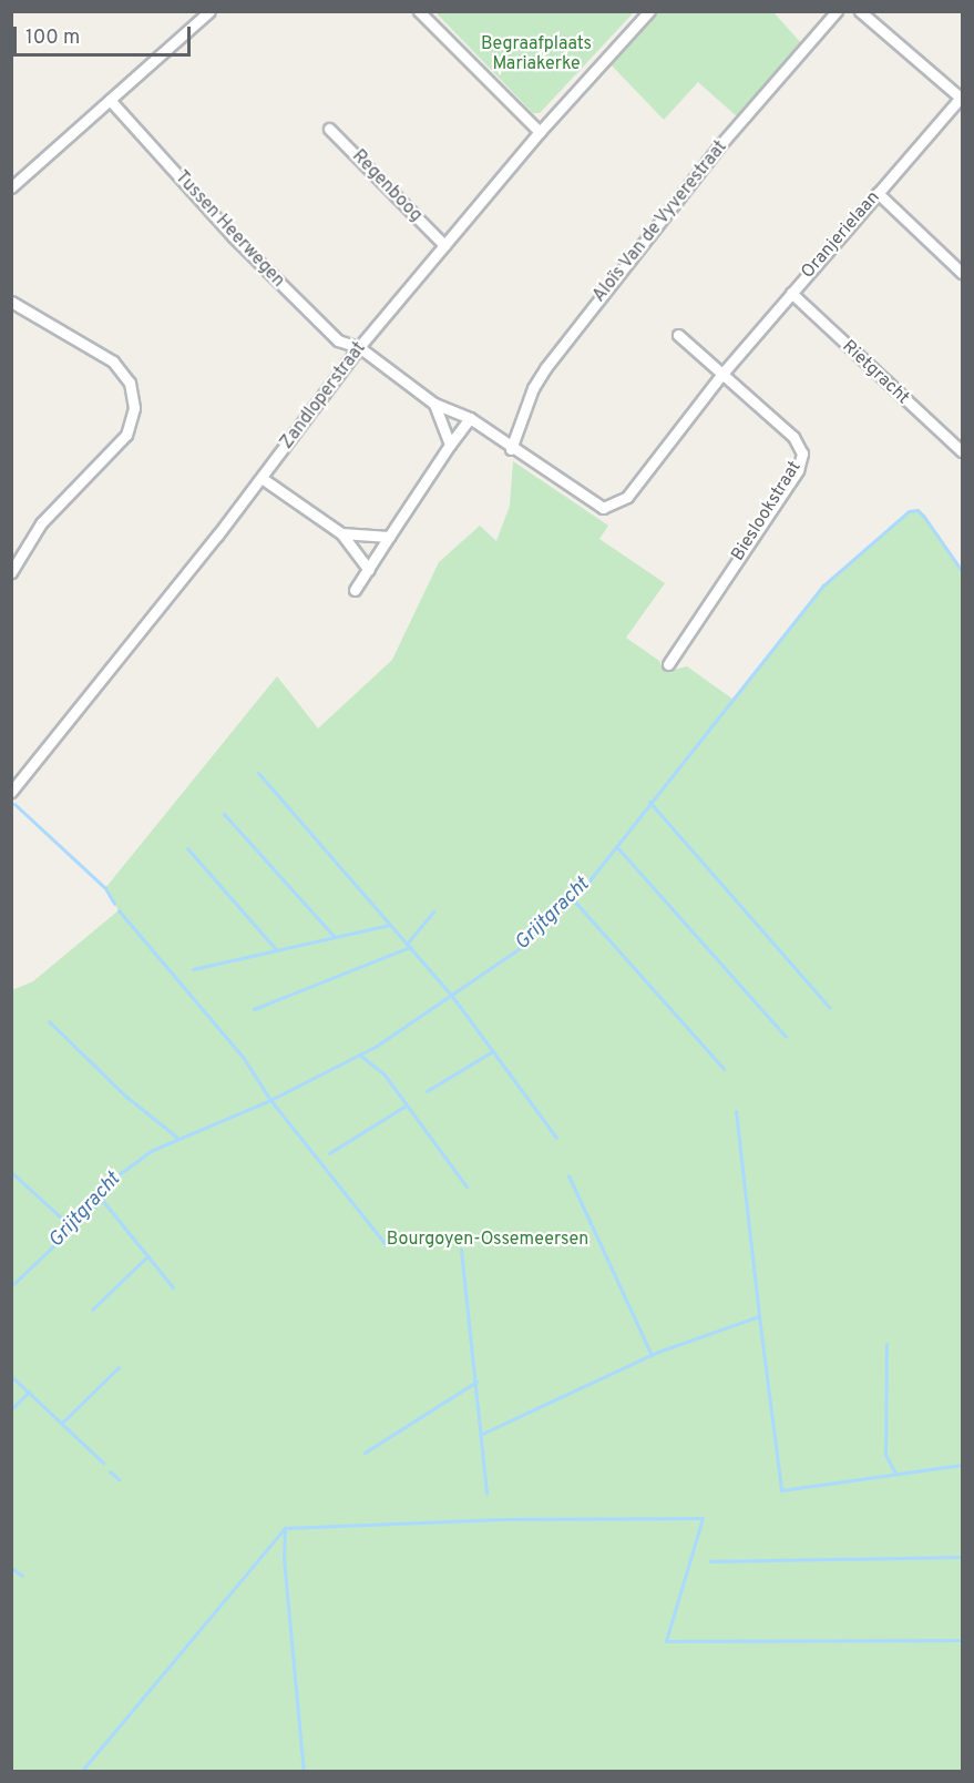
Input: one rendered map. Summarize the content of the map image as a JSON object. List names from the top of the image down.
{
  "streets": {
    "street": [
      "Regenboog",
      "Aloïs Van de Vyverestraat",
      "Tussen Heerwegen",
      "Oranjerielaan",
      "Rietgracht",
      "Zandloperstraat",
      "Bieslookstraat"
    ]
  },
  "crossings": [
    ["Regenboog", "Zandloperstraat"],
    ["Aloïs Van de Vyverestraat", "Oranjerielaan"],
    ["Tussen Heerwegen", "Oranjerielaan"],
    ["Tussen Heerwegen", "Zandloperstraat"],
    ["Oranjerielaan", "Rietgracht"],
    ["Oranjerielaan", "Bieslookstraat"]
  ],
  "water": ["Grijtgracht"],
  "parks": ["Begraafplaats Mariakerke", "Bourgoyen-Ossemeersen"],
  "scale_bar": "100 m"
}
